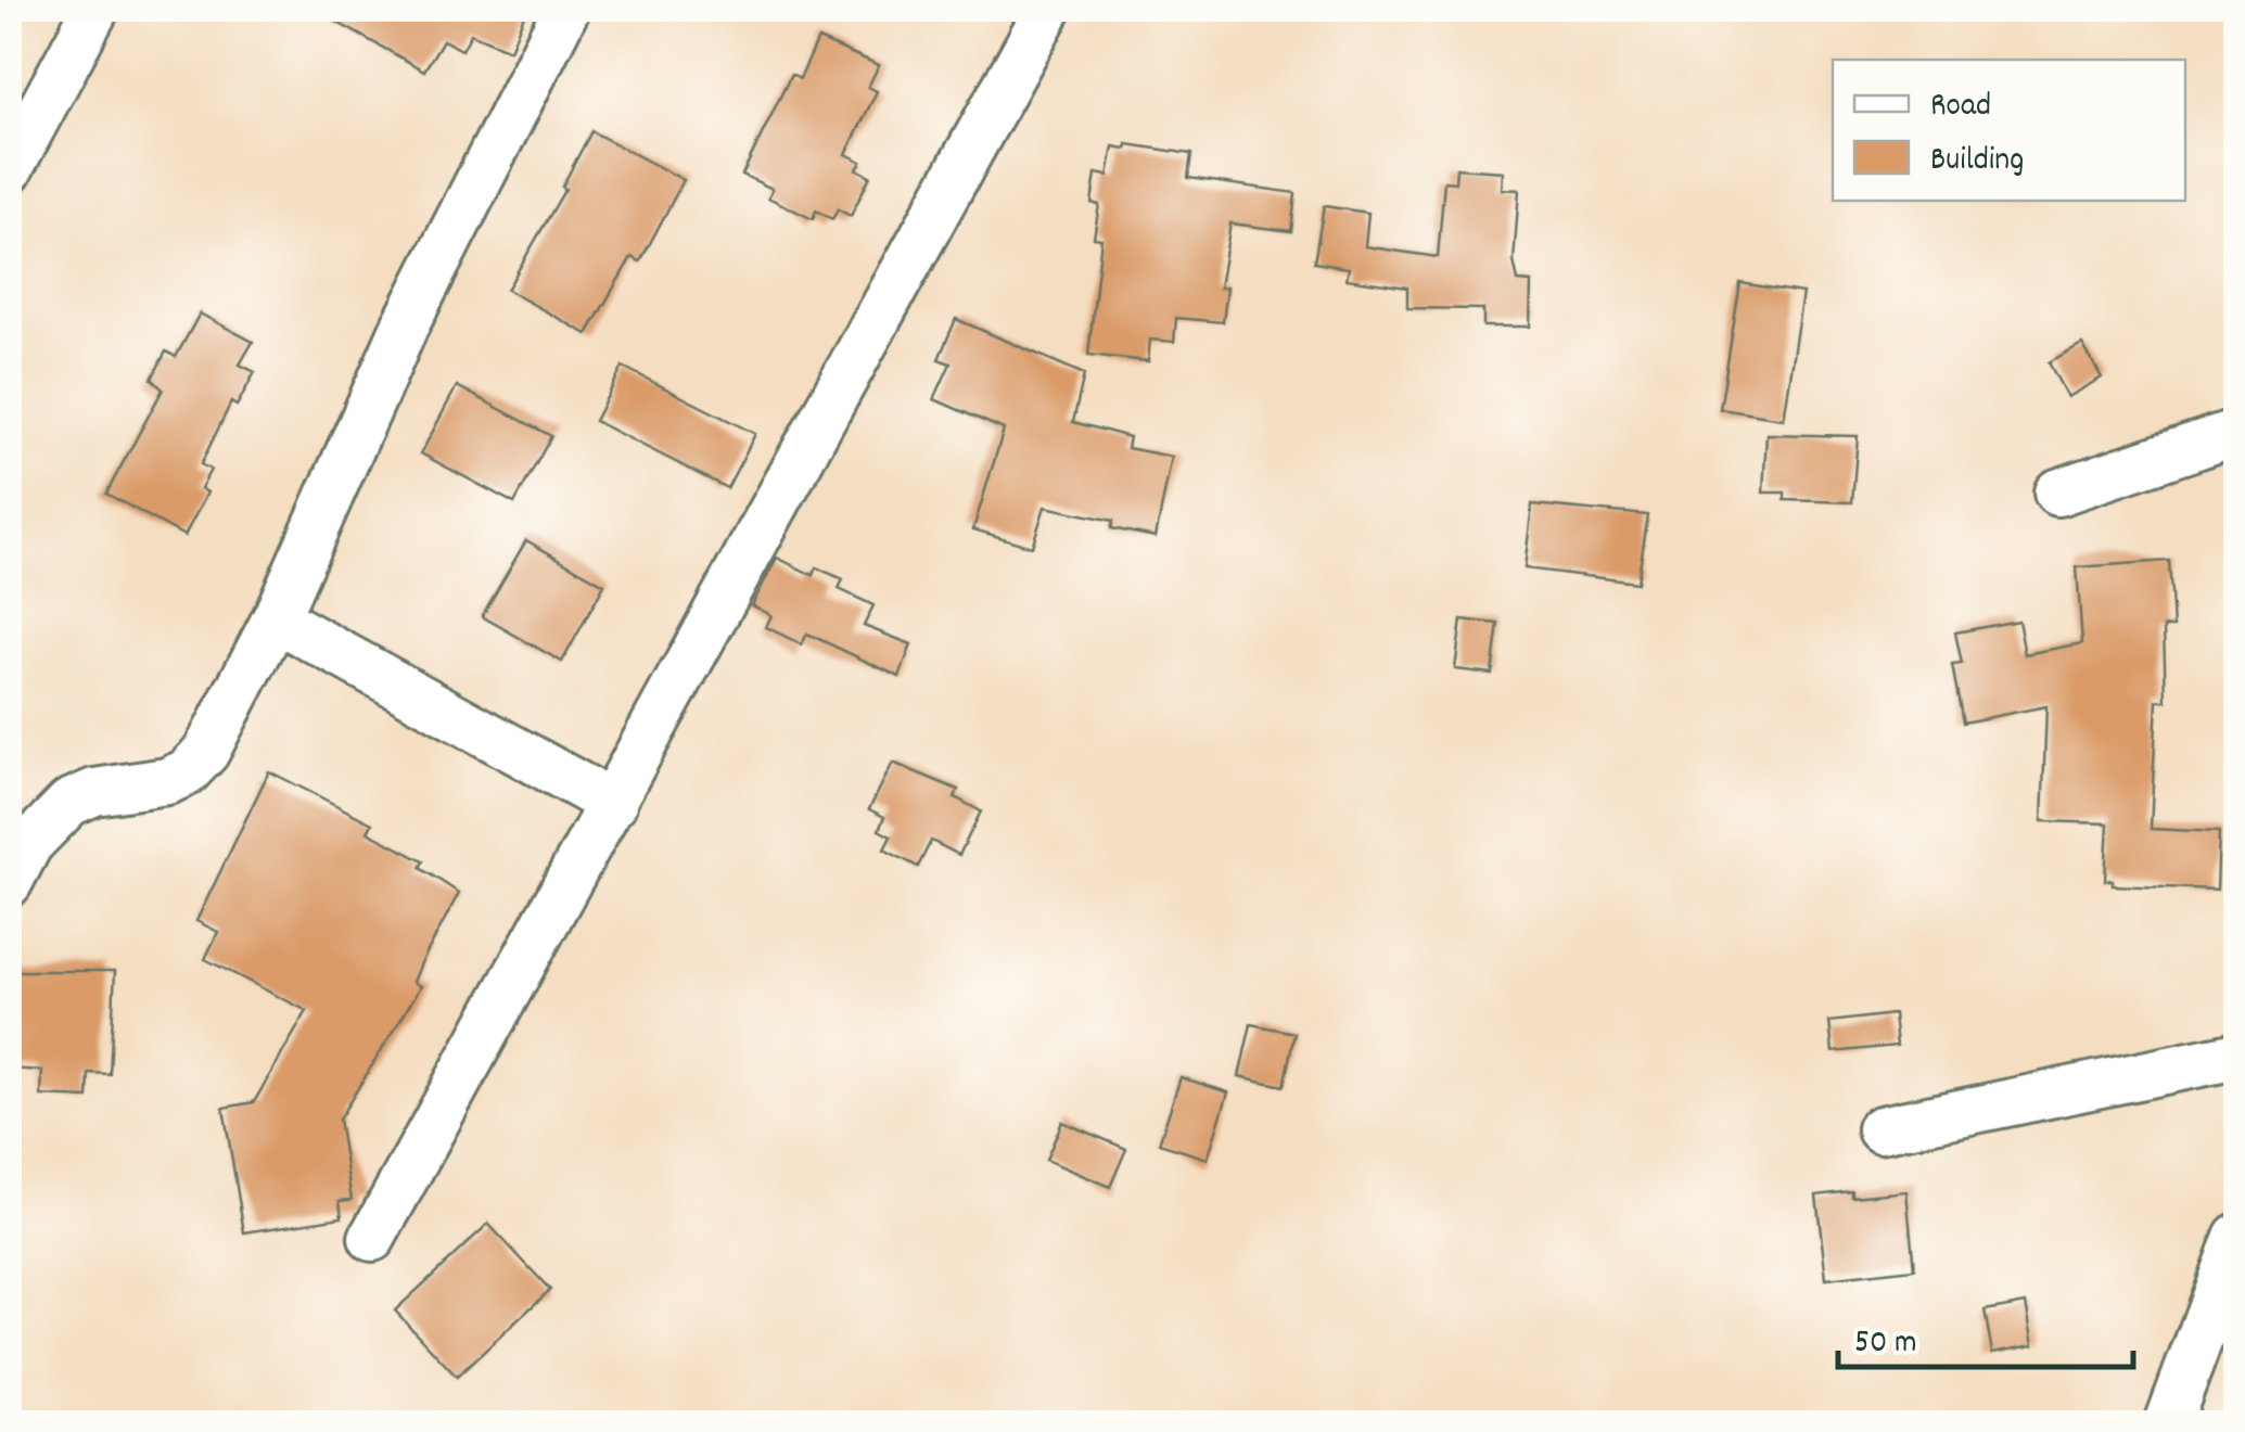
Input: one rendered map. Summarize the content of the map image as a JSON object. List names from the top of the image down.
{
  "legend": ["Road", "Building"],
  "scale_bar": "50 m"
}
